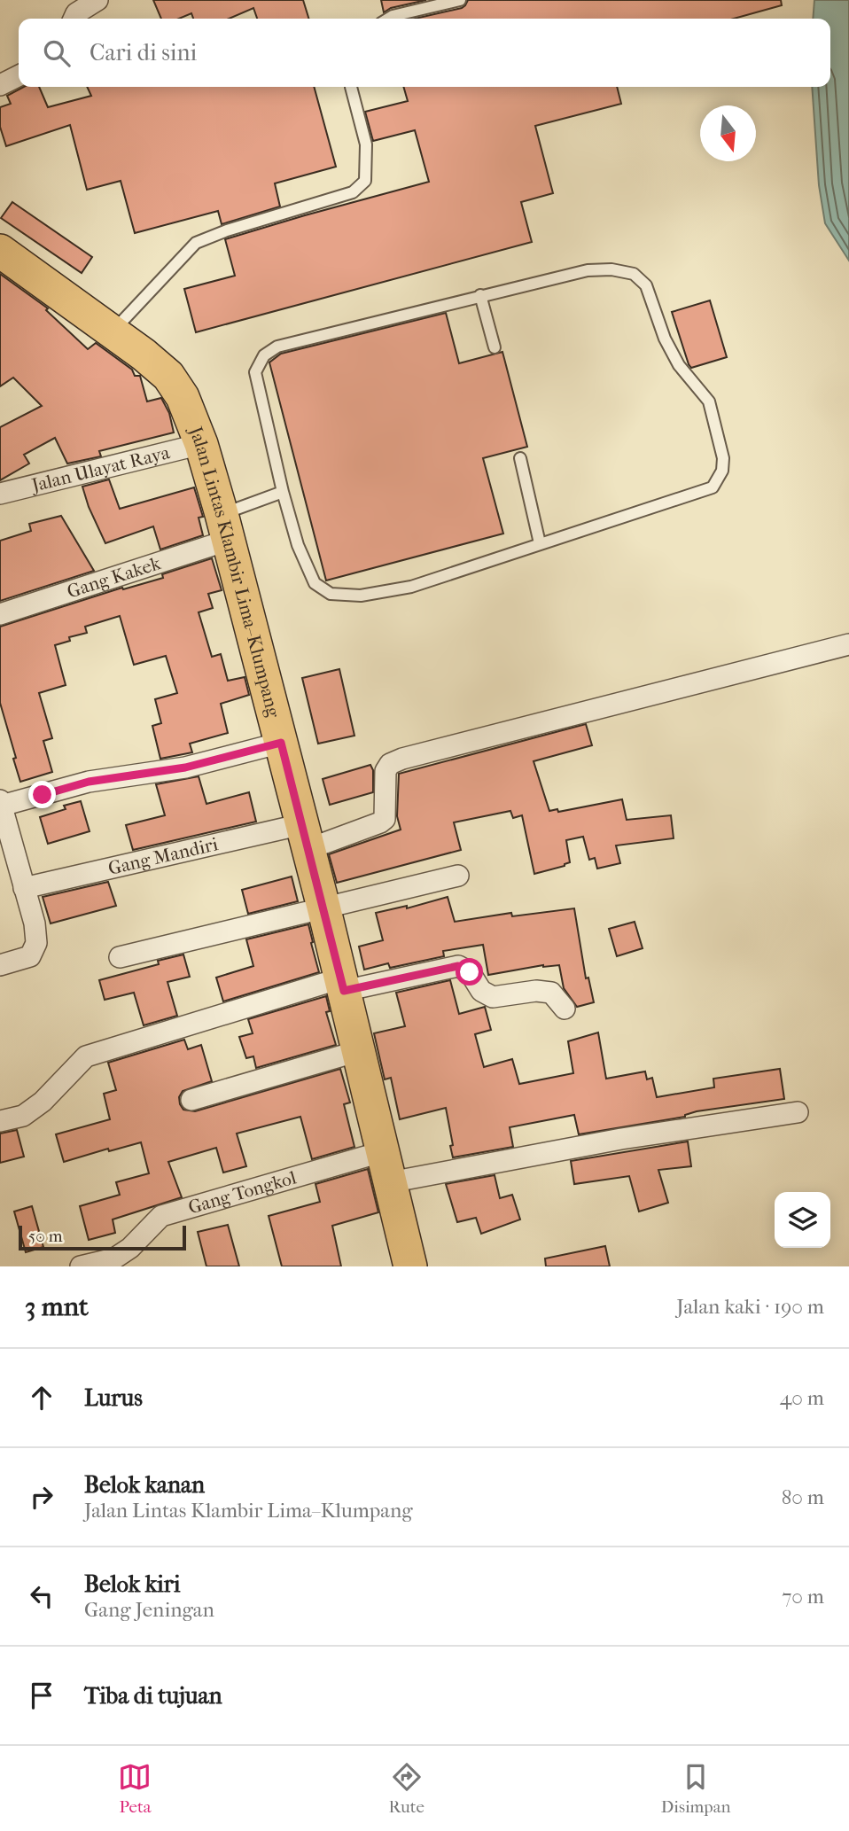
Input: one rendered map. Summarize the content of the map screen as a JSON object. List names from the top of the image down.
{
  "streets": {
    "main road": ["Jalan Lintas Klambir Lima–Klumpang"],
    "street": [
      "Jalan Ulayat Raya",
      "Gang Kakek",
      "Gang Mandiri",
      "Gang Tongkol"
    ]
  },
  "crossings": [
    ["Jalan Ulayat Raya", "Jalan Lintas Klambir Lima–Klumpang"],
    ["Jalan Lintas Klambir Lima–Klumpang", "Gang Kakek"],
    ["Jalan Lintas Klambir Lima–Klumpang", "Gang Mandiri"],
    ["Jalan Lintas Klambir Lima–Klumpang", "Gang Tongkol"]
  ],
  "scale_bar": "50 m",
  "north": "bottom",
  "page": {
    "search": "Cari di sini",
    "scale": "50 m",
    "heading": ["3 mnt", "Jalan kaki · 190 m"],
    "list": [
      ["Lurus", "40 m"],
      ["Belok kanan", "Jalan Lintas Klambir Lima–Klumpang", "80 m"],
      ["Belok kiri", "Gang Jeningan", "70 m"],
      "Tiba di tujuan"
    ],
    "nav": ["Peta", "Rute", "Disimpan"]
  }
}
